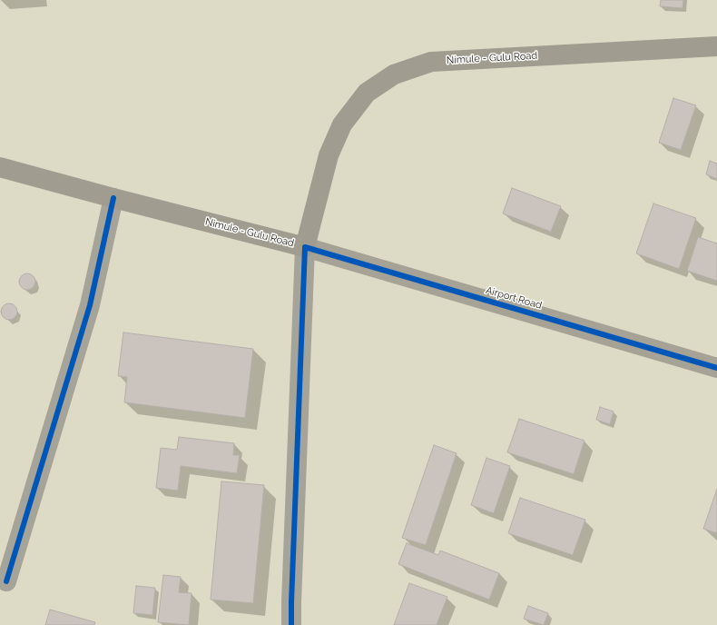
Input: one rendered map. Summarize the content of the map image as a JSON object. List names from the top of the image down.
{
  "streets": {
    "main road": ["Nimule - Gulu Road"],
    "street": ["Airport Road"]
  },
  "crossings": [
    ["Nimule - Gulu Road", "Airport Road"]
  ]
}
